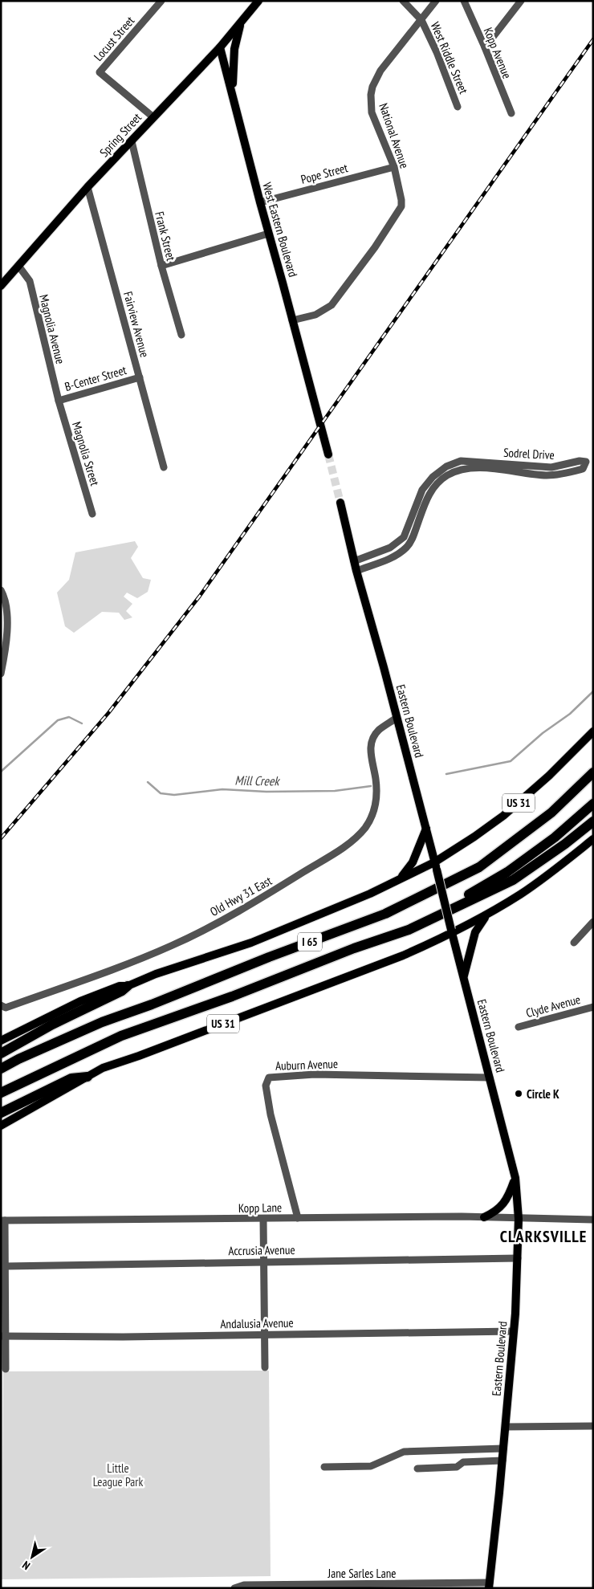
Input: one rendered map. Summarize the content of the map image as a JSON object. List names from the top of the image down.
{
  "streets": {
    "highway": ["I 65"],
    "main road": [
      "Spring Street",
      "West Eastern Boulevard",
      "Eastern Boulevard",
      "US 31"
    ],
    "street": [
      "Locust Street",
      "Kopp Avenue",
      "West Riddle Street",
      "National Avenue",
      "Pope Street",
      "Frank Street",
      "Fairview Avenue",
      "Magnolia Avenue",
      "B-Center Street",
      "Magnolia Street",
      "Sodrel Drive",
      "Old Hwy 31 East",
      "Clyde Avenue",
      "Auburn Avenue",
      "Kopp Lane",
      "Accrusia Avenue",
      "Andalusia Avenue",
      "Jane Sarles Lane"
    ]
  },
  "crossings": [
    ["Locust Street", "Spring Street"],
    ["West Riddle Street", "National Avenue"],
    ["Spring Street", "West Eastern Boulevard"],
    ["Spring Street", "Frank Street"],
    ["Spring Street", "Fairview Avenue"],
    ["Spring Street", "Magnolia Avenue"],
    ["National Avenue", "Pope Street"],
    ["National Avenue", "West Eastern Boulevard"],
    ["Pope Street", "West Eastern Boulevard"],
    ["Fairview Avenue", "B-Center Street"],
    ["Magnolia Avenue", "B-Center Street"],
    ["Magnolia Avenue", "Magnolia Street"],
    ["B-Center Street", "Magnolia Street"],
    ["Sodrel Drive", "Eastern Boulevard"],
    ["Eastern Boulevard", "US 31"],
    ["Eastern Boulevard", "Old Hwy 31 East"],
    ["Eastern Boulevard", "Auburn Avenue"],
    ["Eastern Boulevard", "Kopp Lane"],
    ["Eastern Boulevard", "Accrusia Avenue"],
    ["Eastern Boulevard", "Andalusia Avenue"],
    ["Eastern Boulevard", "Jane Sarles Lane"],
    ["Auburn Avenue", "Kopp Lane"]
  ],
  "districts": ["CLARKSVILLE"],
  "water": ["Mill Creek"],
  "parks": ["Little League Park"],
  "places": ["Circle K"],
  "north": "bottom left"
}
